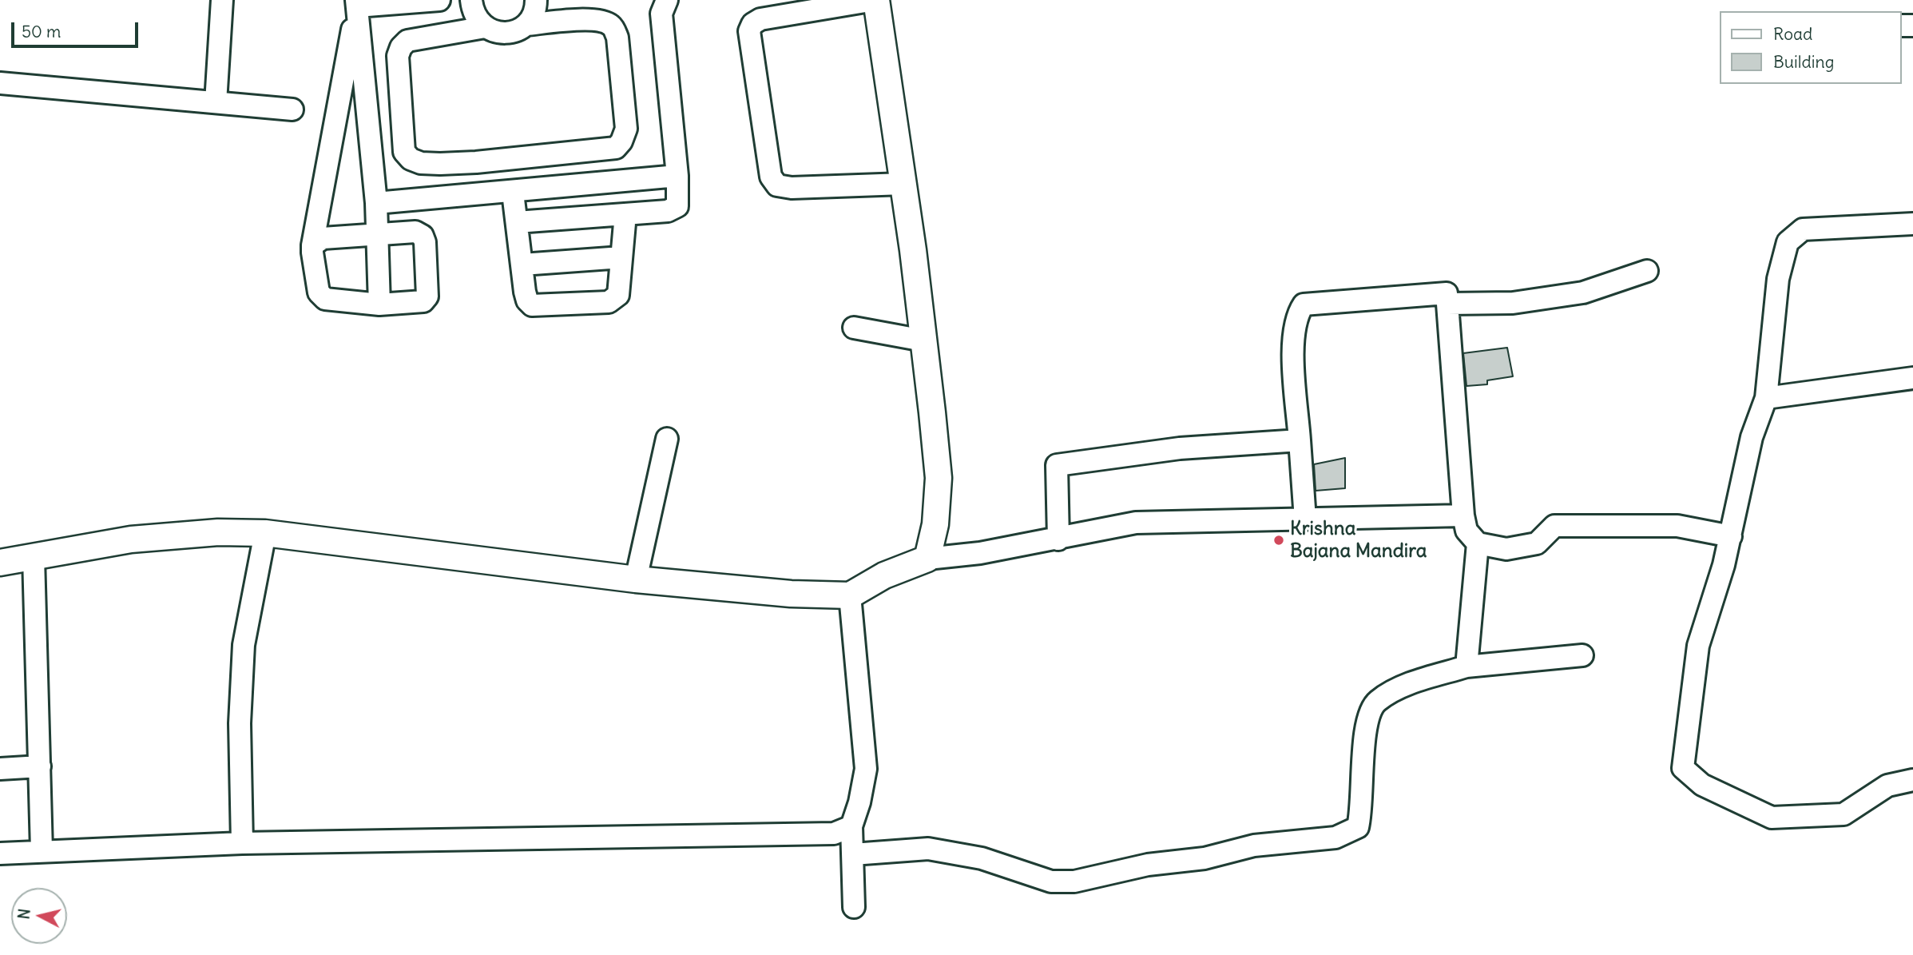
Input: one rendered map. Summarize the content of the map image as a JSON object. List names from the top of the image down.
{
  "places": ["Krishna Bajana Mandira"],
  "legend": ["Road", "Building"],
  "scale_bar": "50 m",
  "north": "left"
}
